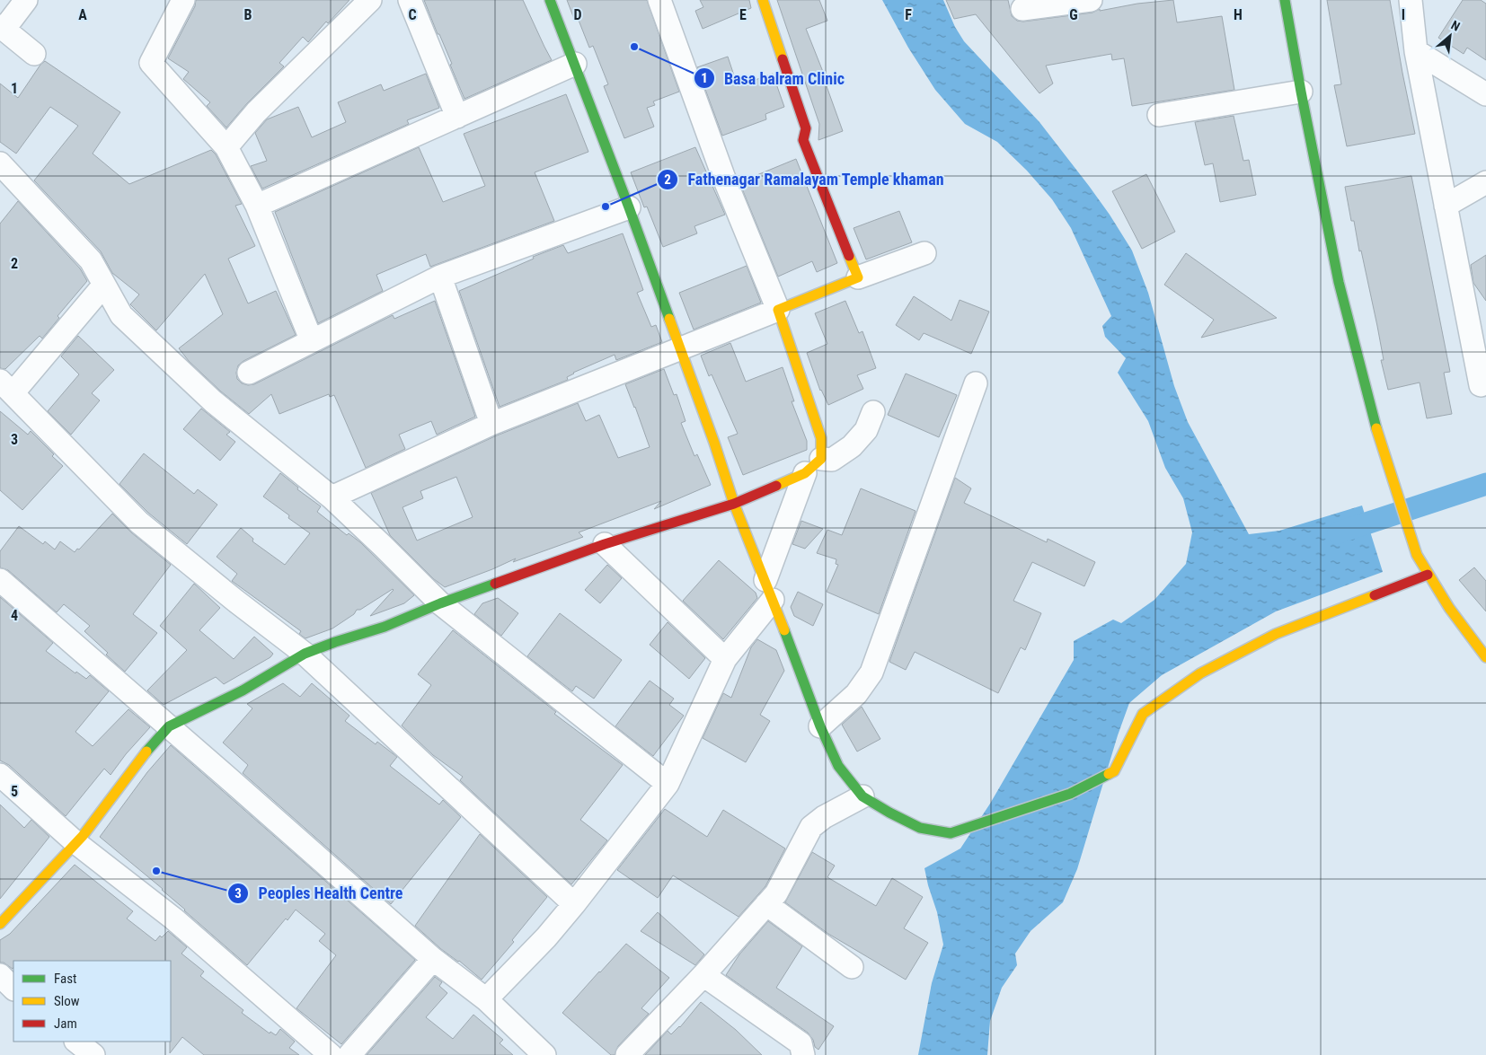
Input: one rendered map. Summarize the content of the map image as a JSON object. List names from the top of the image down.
{
  "places": ["Basa balram Clinic", "Fathenagar Ramalayam Temple khaman", "Peoples Health Centre"],
  "legend": ["Fast", "Slow", "Jam"],
  "north": "top right",
  "grid": {
    "columns": [
      "A",
      "B",
      "C",
      "D",
      "E",
      "F",
      "G",
      "H",
      "I"
    ],
    "rows": [
      "1",
      "2",
      "3",
      "4",
      "5"
    ]
  }
}
